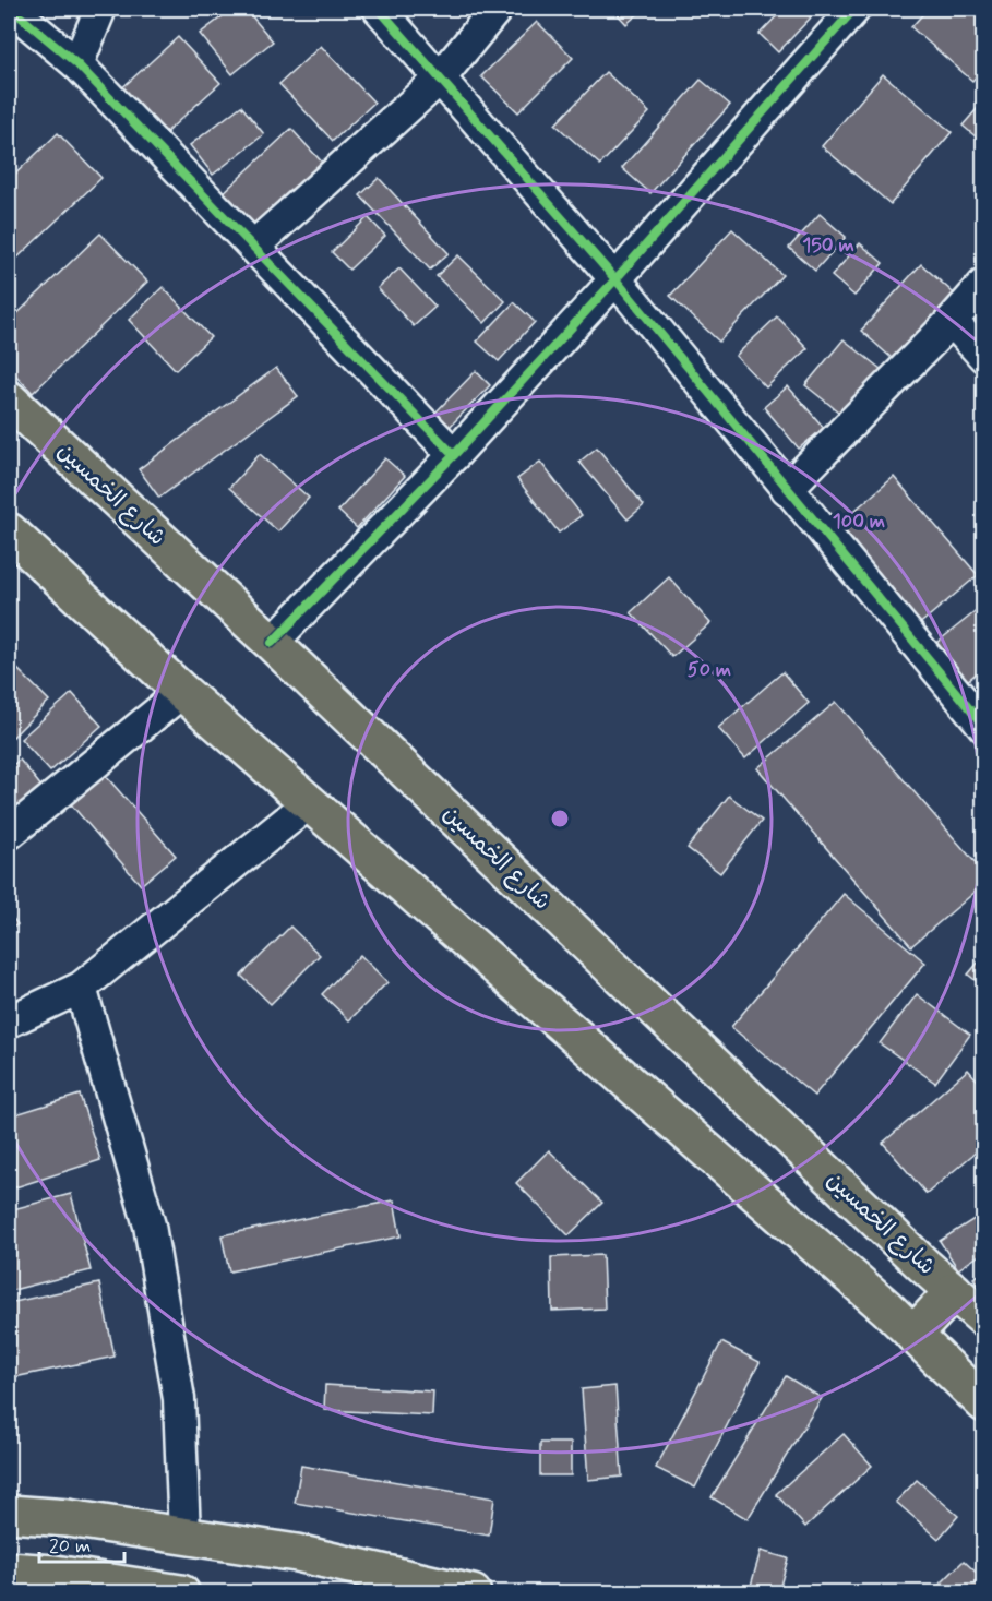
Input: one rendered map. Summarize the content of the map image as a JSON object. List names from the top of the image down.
{
  "streets": {
    "main road": ["شارع الخمسين"]
  },
  "scale_bar": "20 m",
  "rings": ["150 m", "100 m", "50 m"]
}
